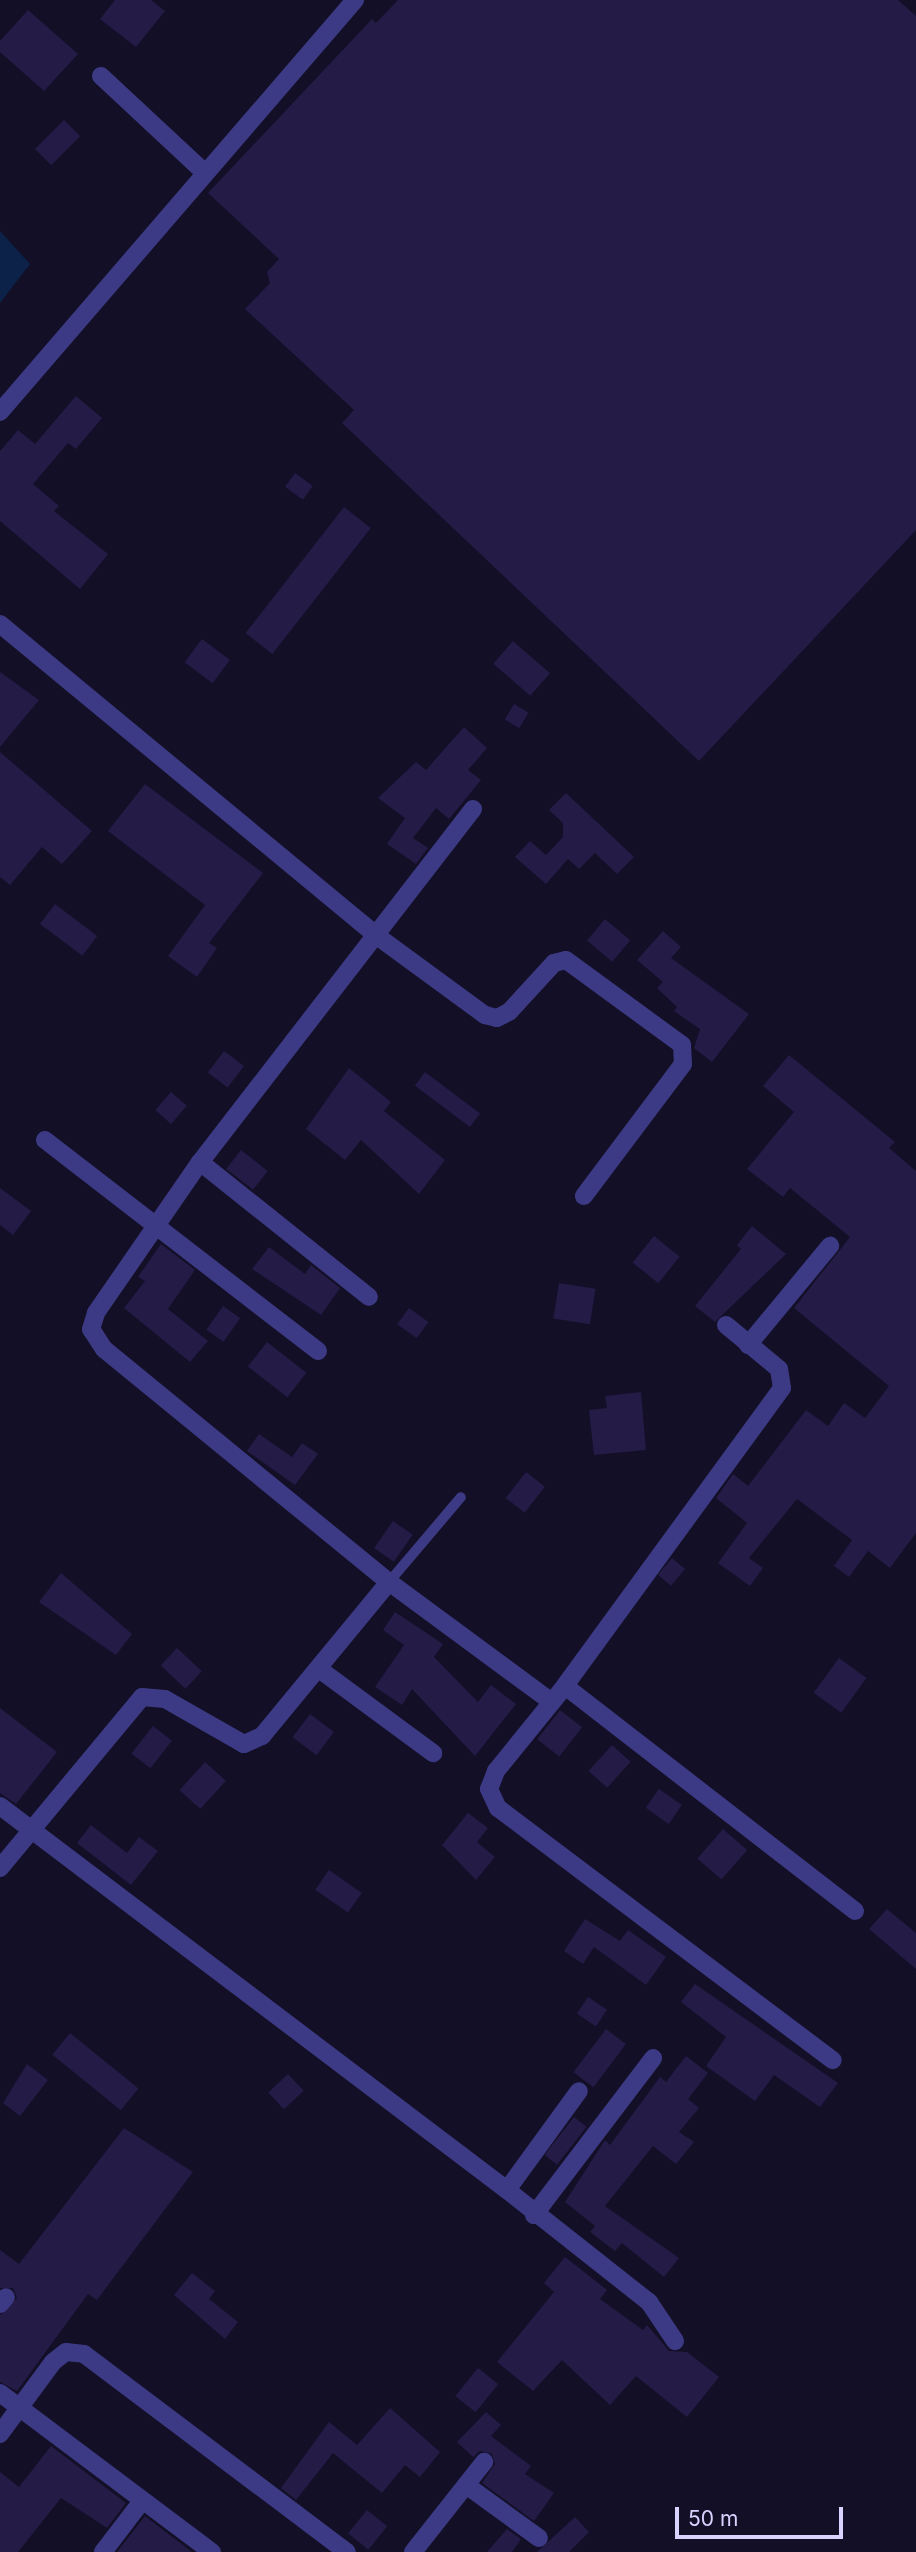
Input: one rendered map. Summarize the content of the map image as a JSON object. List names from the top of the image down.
{
  "scale_bar": "50 m"
}
